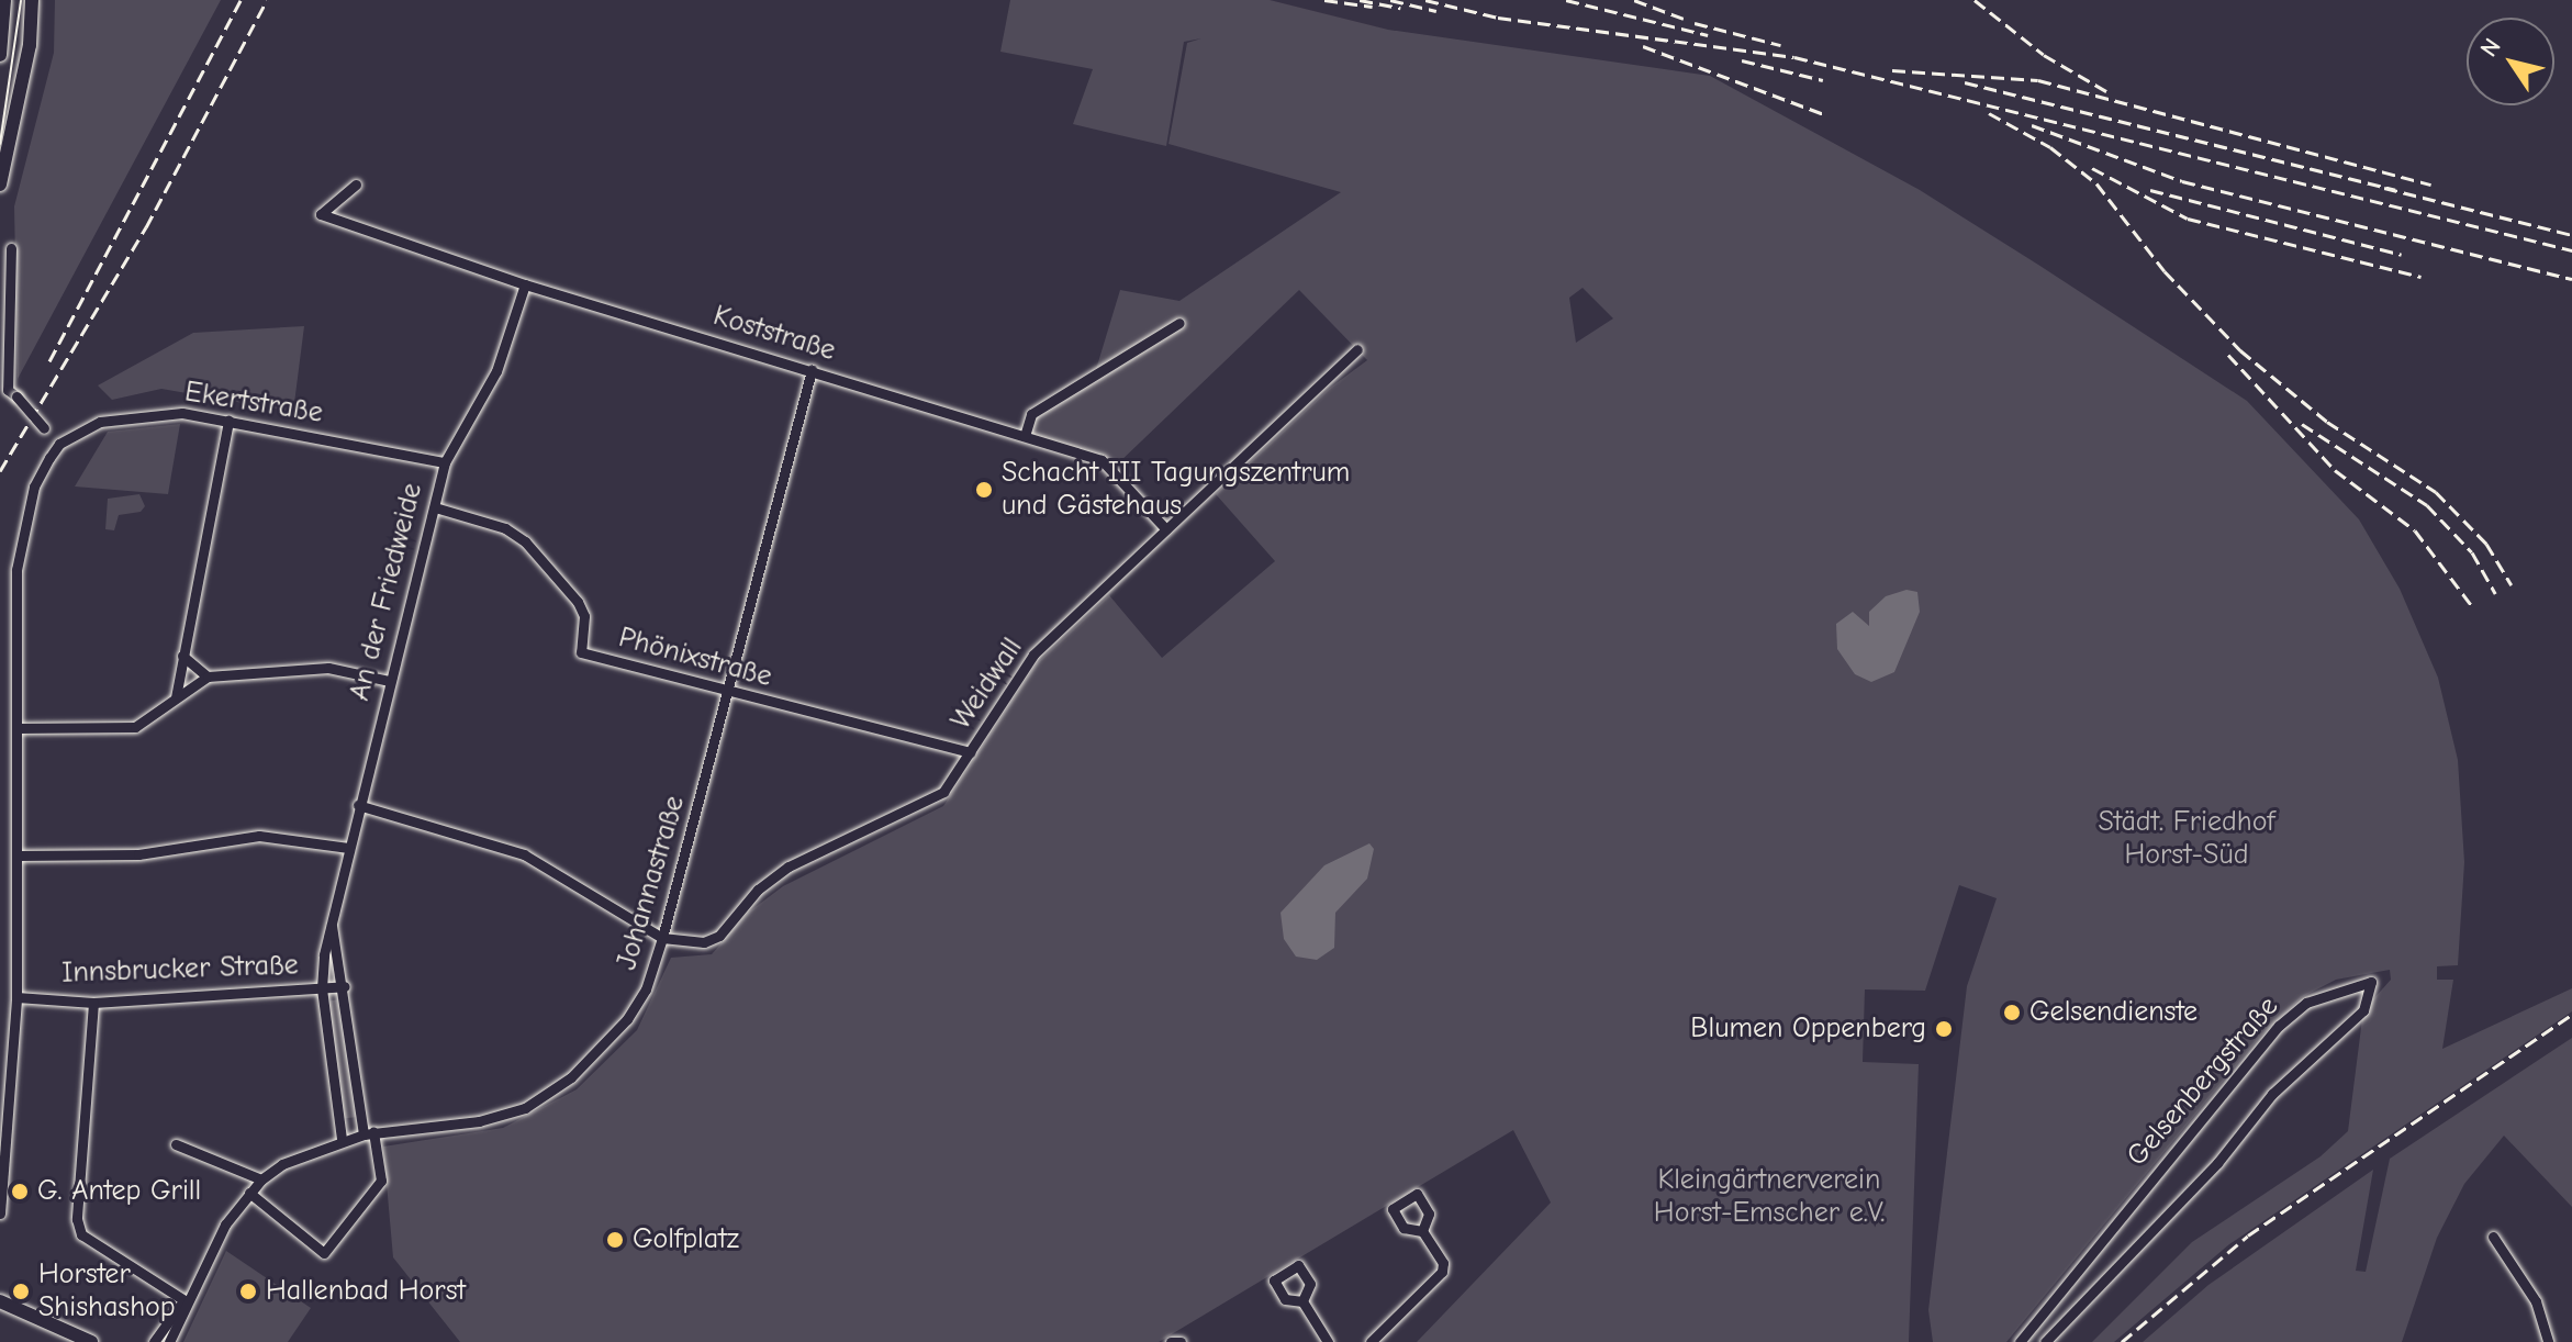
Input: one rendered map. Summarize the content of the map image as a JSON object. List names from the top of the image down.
{
  "streets": {
    "street": [
      "Koststraße",
      "Ekertstraße",
      "An der Friedweide",
      "Phönixstraße",
      "Weidwall",
      "Johannastraße",
      "Innsbrucker Straße",
      "Gelsenbergstraße"
    ]
  },
  "crossings": [
    ["Koststraße", "An der Friedweide"],
    ["Koststraße", "Weidwall"],
    ["Koststraße", "Johannastraße"],
    ["Ekertstraße", "An der Friedweide"],
    ["An der Friedweide", "Phönixstraße"],
    ["An der Friedweide", "Johannastraße"],
    ["An der Friedweide", "Innsbrucker Straße"],
    ["Phönixstraße", "Weidwall"],
    ["Phönixstraße", "Johannastraße"],
    ["Weidwall", "Johannastraße"]
  ],
  "parks": ["Städt. Friedhof Horst-Süd", "Kleingärtnerverein Horst-Emscher e.V."],
  "places": [
    "Schacht III Tagungszentrum und Gästehaus",
    "Gelsendienste",
    "Blumen Oppenberg",
    "G. Antep Grill",
    "Golfplatz",
    "Horster Shishashop",
    "Hallenbad Horst"
  ],
  "north": "top left"
}
